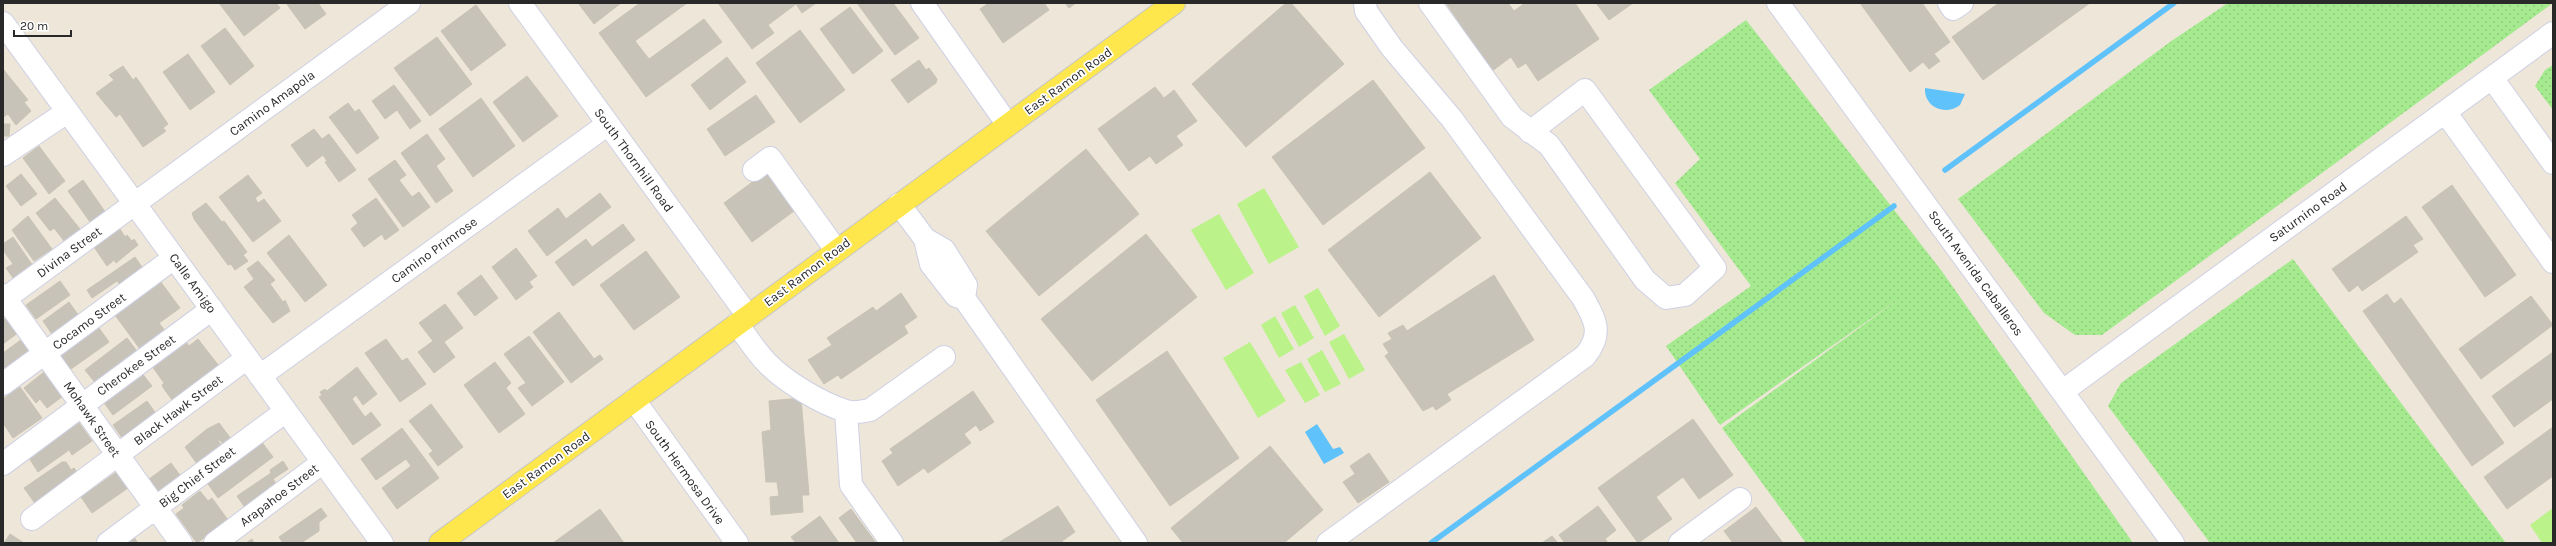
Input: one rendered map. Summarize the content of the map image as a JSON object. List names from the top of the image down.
{
  "streets": {
    "main road": ["East Ramon Road"],
    "street": [
      "Camino Amapola",
      "South Thornhill Road",
      "Saturnino Road",
      "Camino Primrose",
      "Divina Street",
      "South Avenida Caballeros",
      "Calle Amigo",
      "Cocamo Street",
      "Cherokee Street",
      "Black Hawk Street",
      "Mohawk Street",
      "South Hermosa Drive",
      "Big Chief Street",
      "Arapahoe Street"
    ]
  },
  "crossings": [
    ["East Ramon Road", "South Thornhill Road"],
    ["East Ramon Road", "South Hermosa Drive"],
    ["Camino Amapola", "Divina Street"],
    ["Camino Amapola", "Calle Amigo"],
    ["South Thornhill Road", "Camino Primrose"],
    ["Saturnino Road", "South Avenida Caballeros"],
    ["Camino Primrose", "Calle Amigo"],
    ["Divina Street", "Calle Amigo"],
    ["Divina Street", "Mohawk Street"],
    ["Calle Amigo", "Cocamo Street"],
    ["Calle Amigo", "Cherokee Street"],
    ["Calle Amigo", "Black Hawk Street"],
    ["Calle Amigo", "Big Chief Street"],
    ["Calle Amigo", "Arapahoe Street"],
    ["Cocamo Street", "Mohawk Street"],
    ["Cherokee Street", "Mohawk Street"],
    ["Black Hawk Street", "Mohawk Street"],
    ["Mohawk Street", "Big Chief Street"]
  ],
  "scale_bar": "20 m"
}
